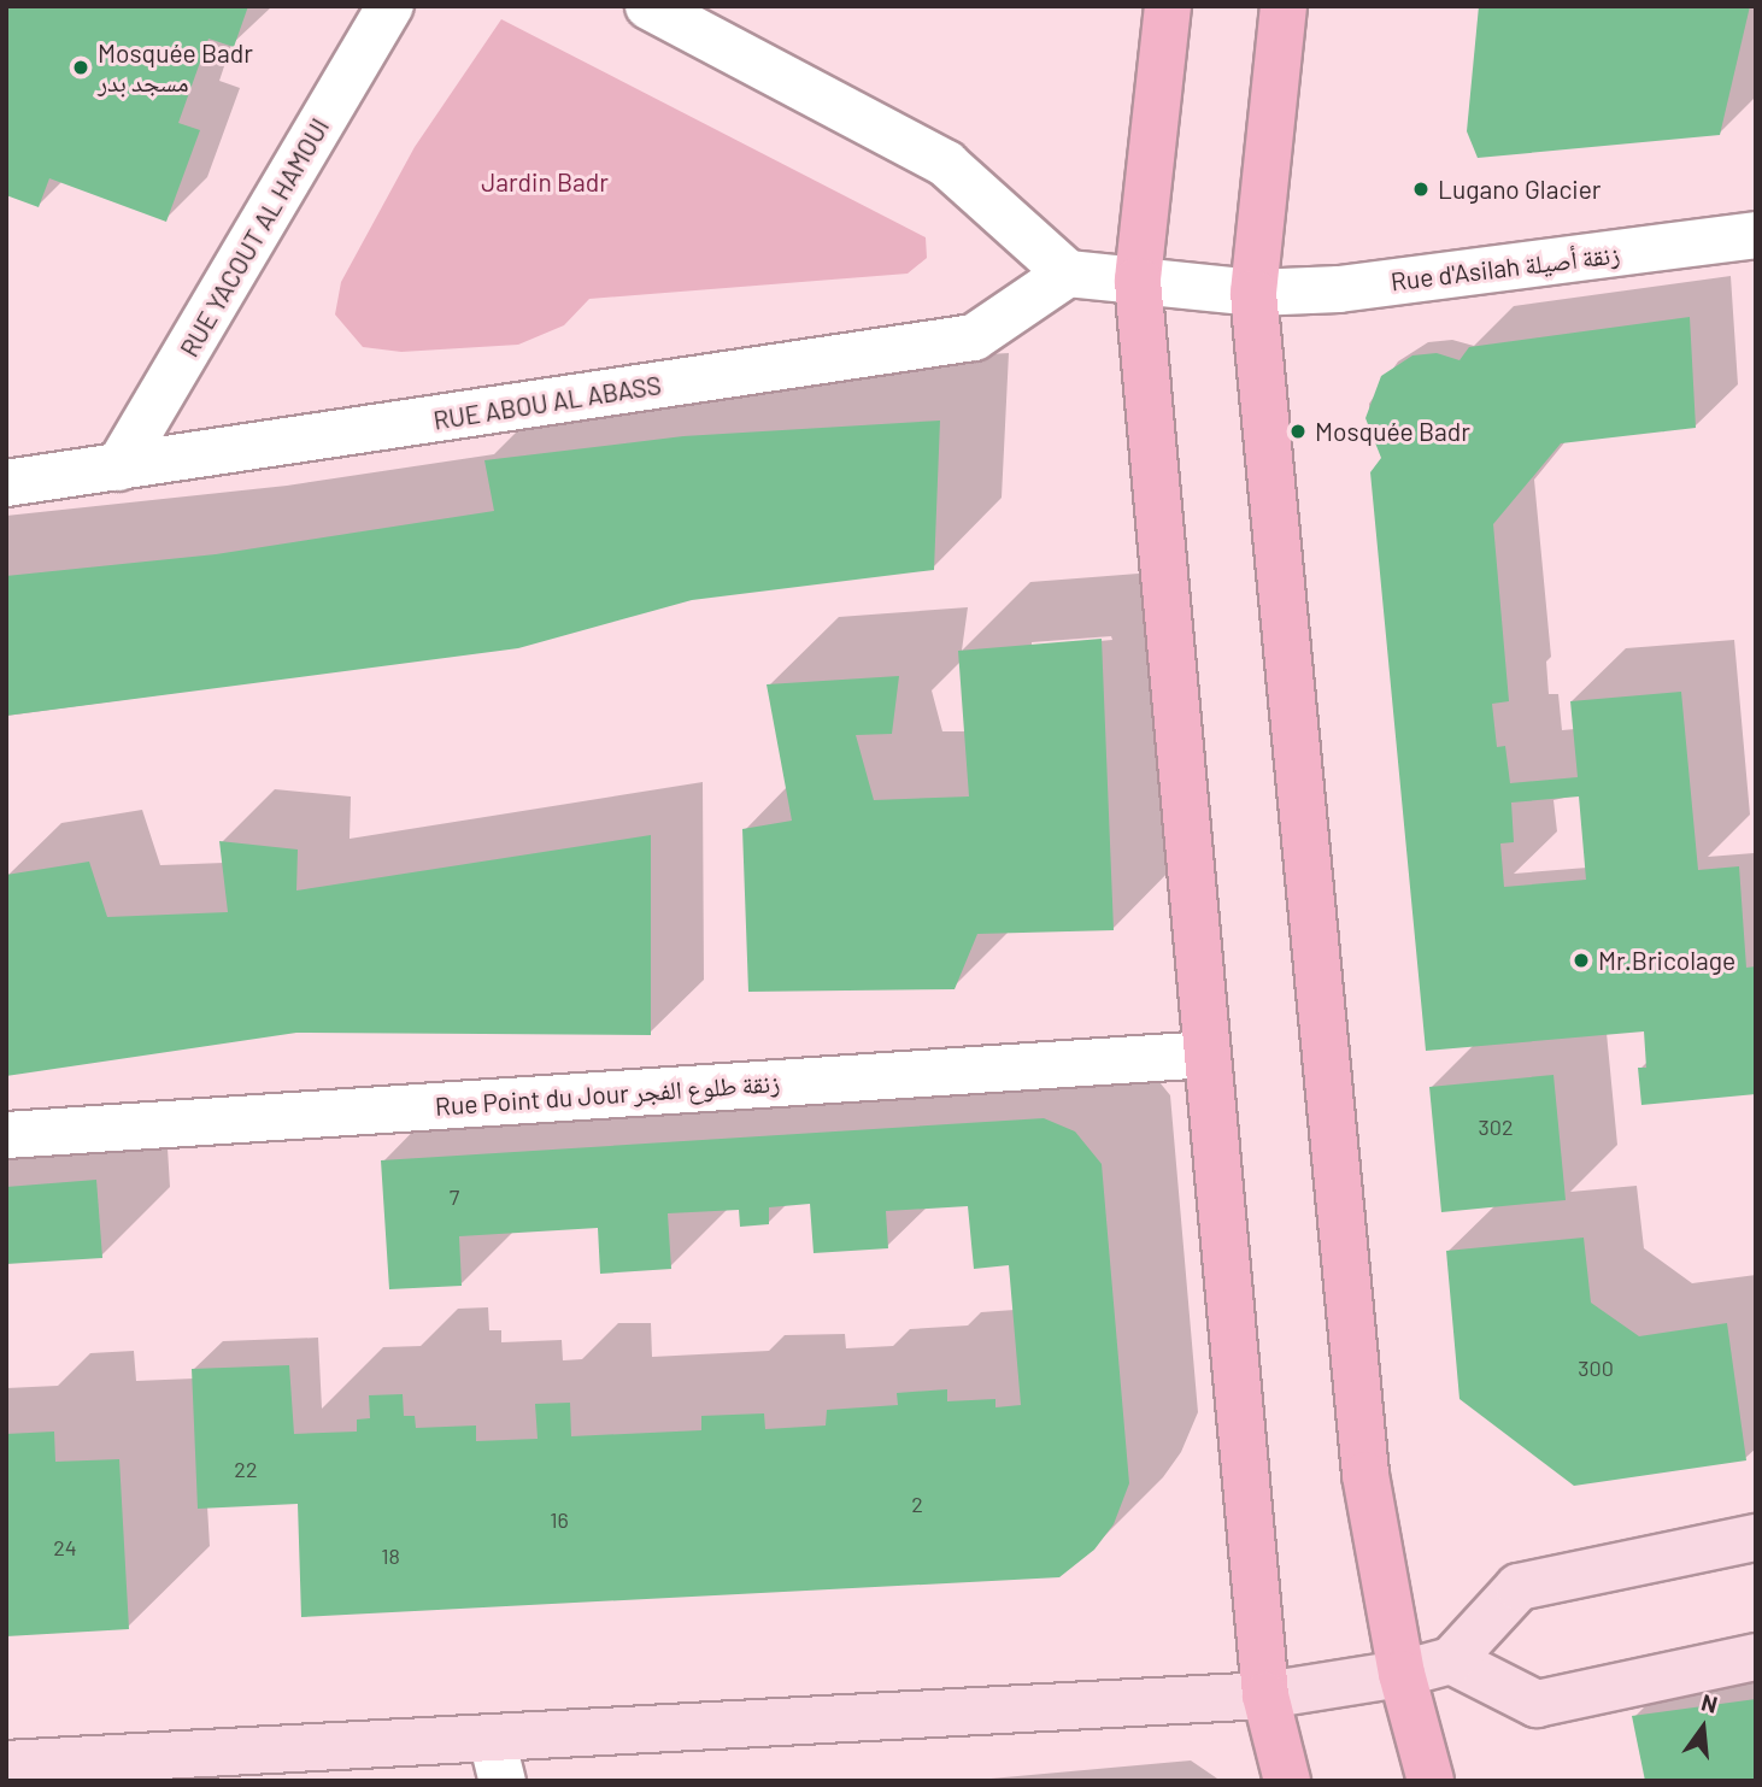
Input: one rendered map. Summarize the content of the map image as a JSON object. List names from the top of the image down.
{
  "streets": {
    "street": [
      "RUE YACOUT AL HAMOUI",
      "Rue d'Asilah زنقة أصيلة",
      "RUE ABOU AL ABASS",
      "Rue Point du Jour زنقة طلوع الفجر"
    ]
  },
  "crossings": [
    ["RUE YACOUT AL HAMOUI", "RUE ABOU AL ABASS"],
    ["Rue d'Asilah زنقة أصيلة", "RUE ABOU AL ABASS"]
  ],
  "parks": ["Jardin Badr"],
  "places": [
    "Mosquée Badr مسجد بدر",
    "Lugano Glacier",
    "Mosquée Badr",
    "Mr.Bricolage"
  ],
  "house_numbers": [
    "302",
    "7",
    "300",
    "22",
    "2",
    "16",
    "24",
    "18"
  ],
  "north": "top"
}
